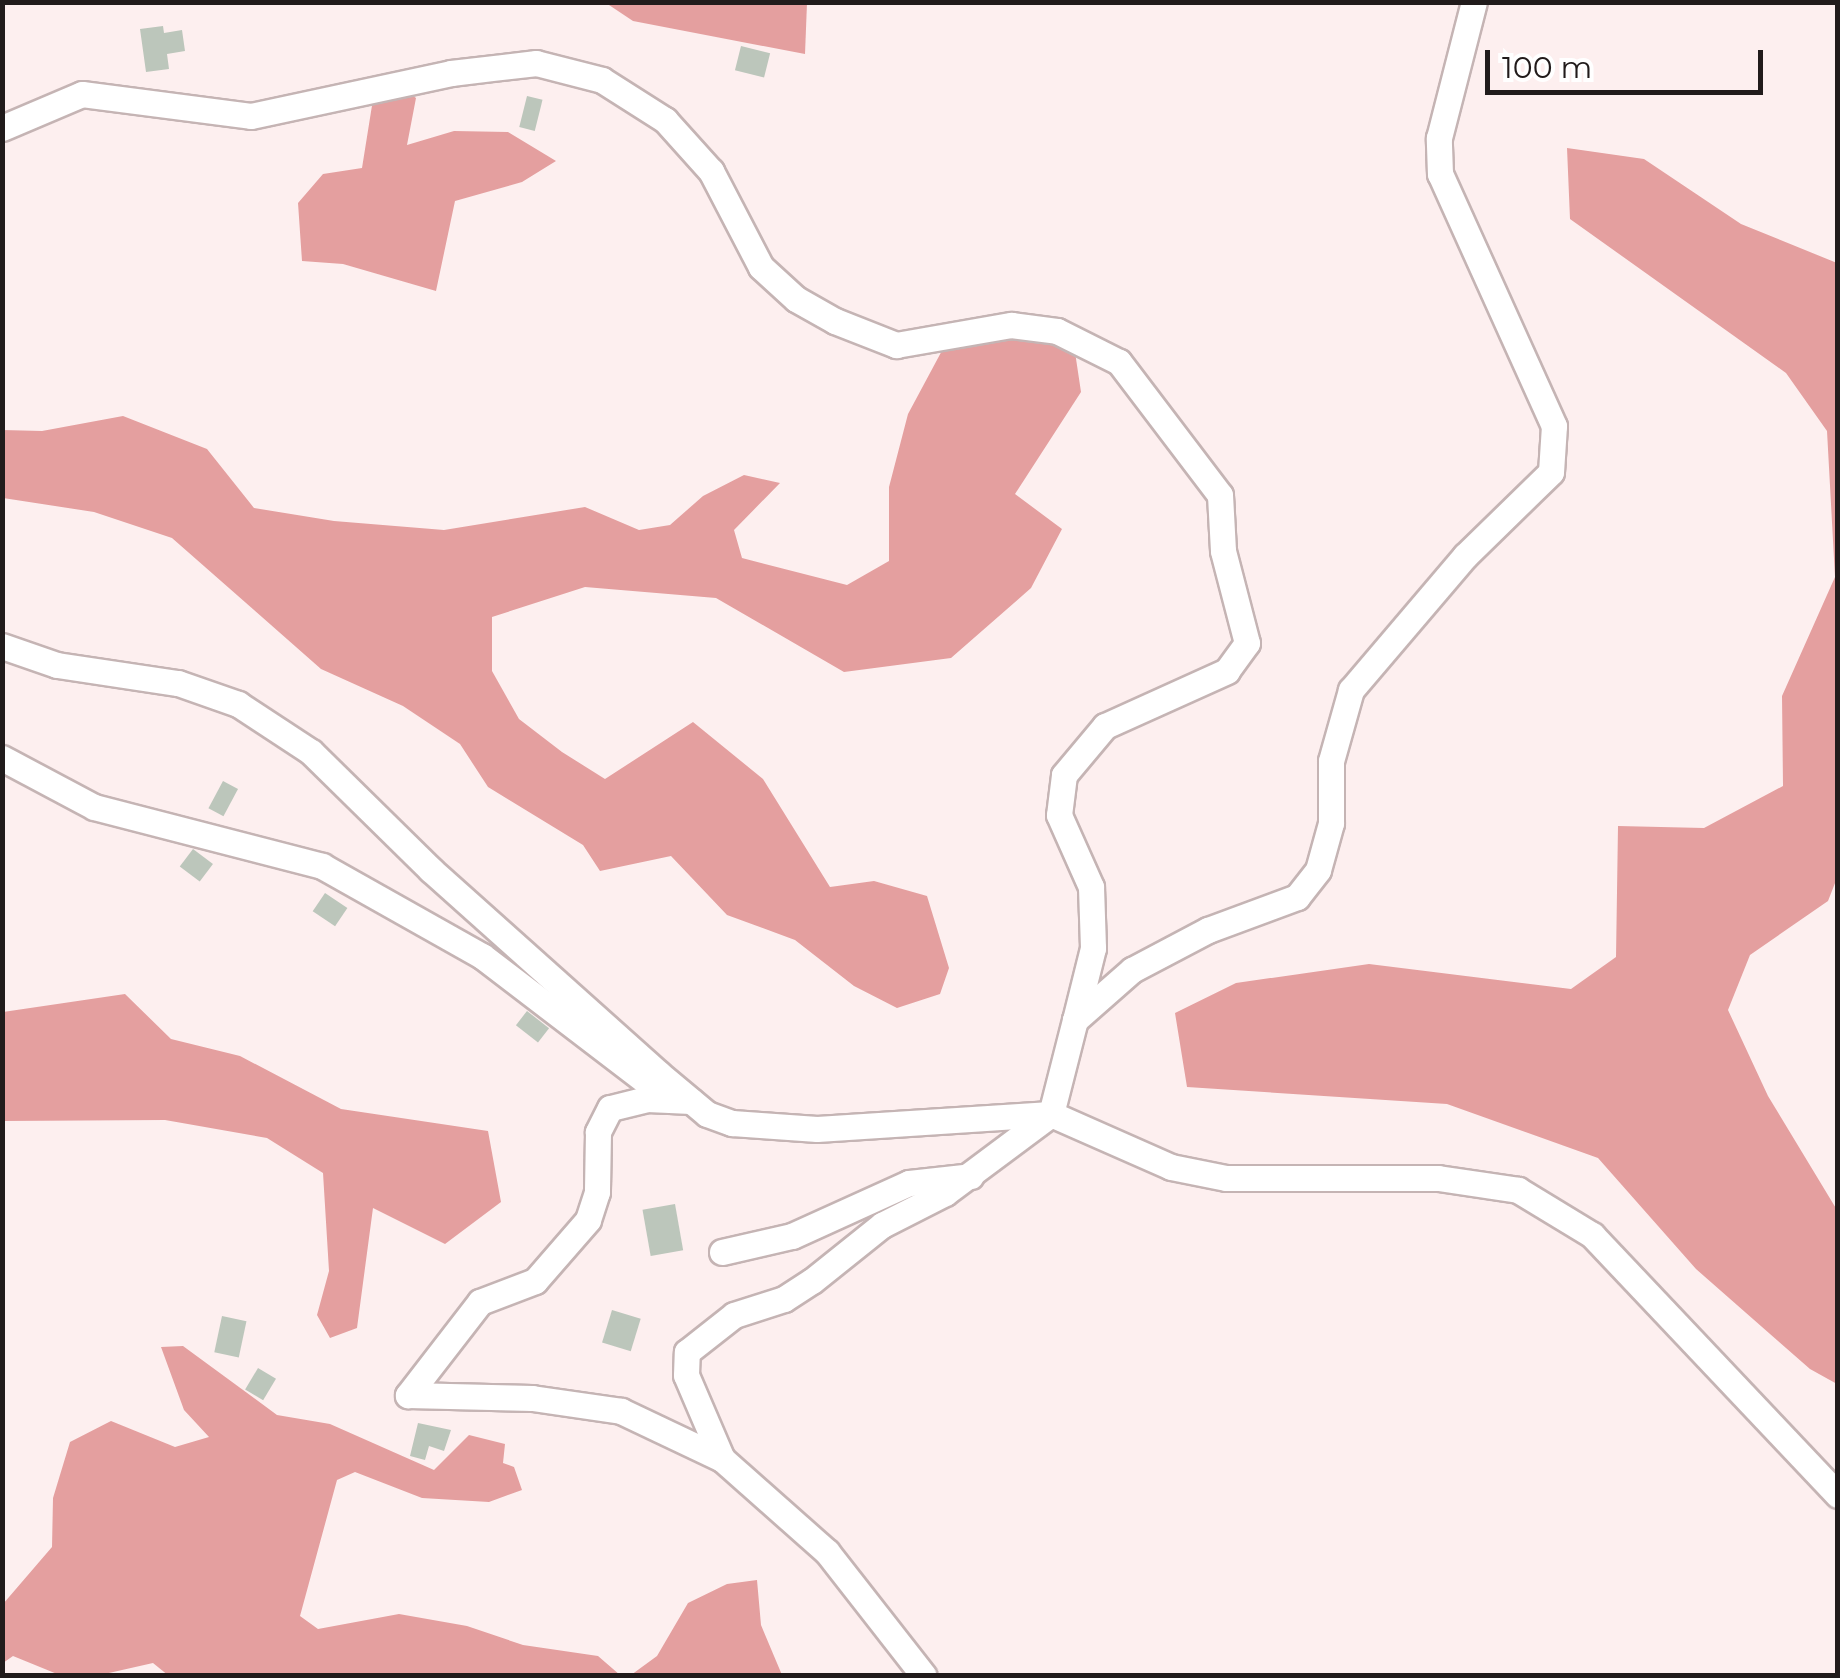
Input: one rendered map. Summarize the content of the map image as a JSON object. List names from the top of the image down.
{
  "scale_bar": "100 m"
}
